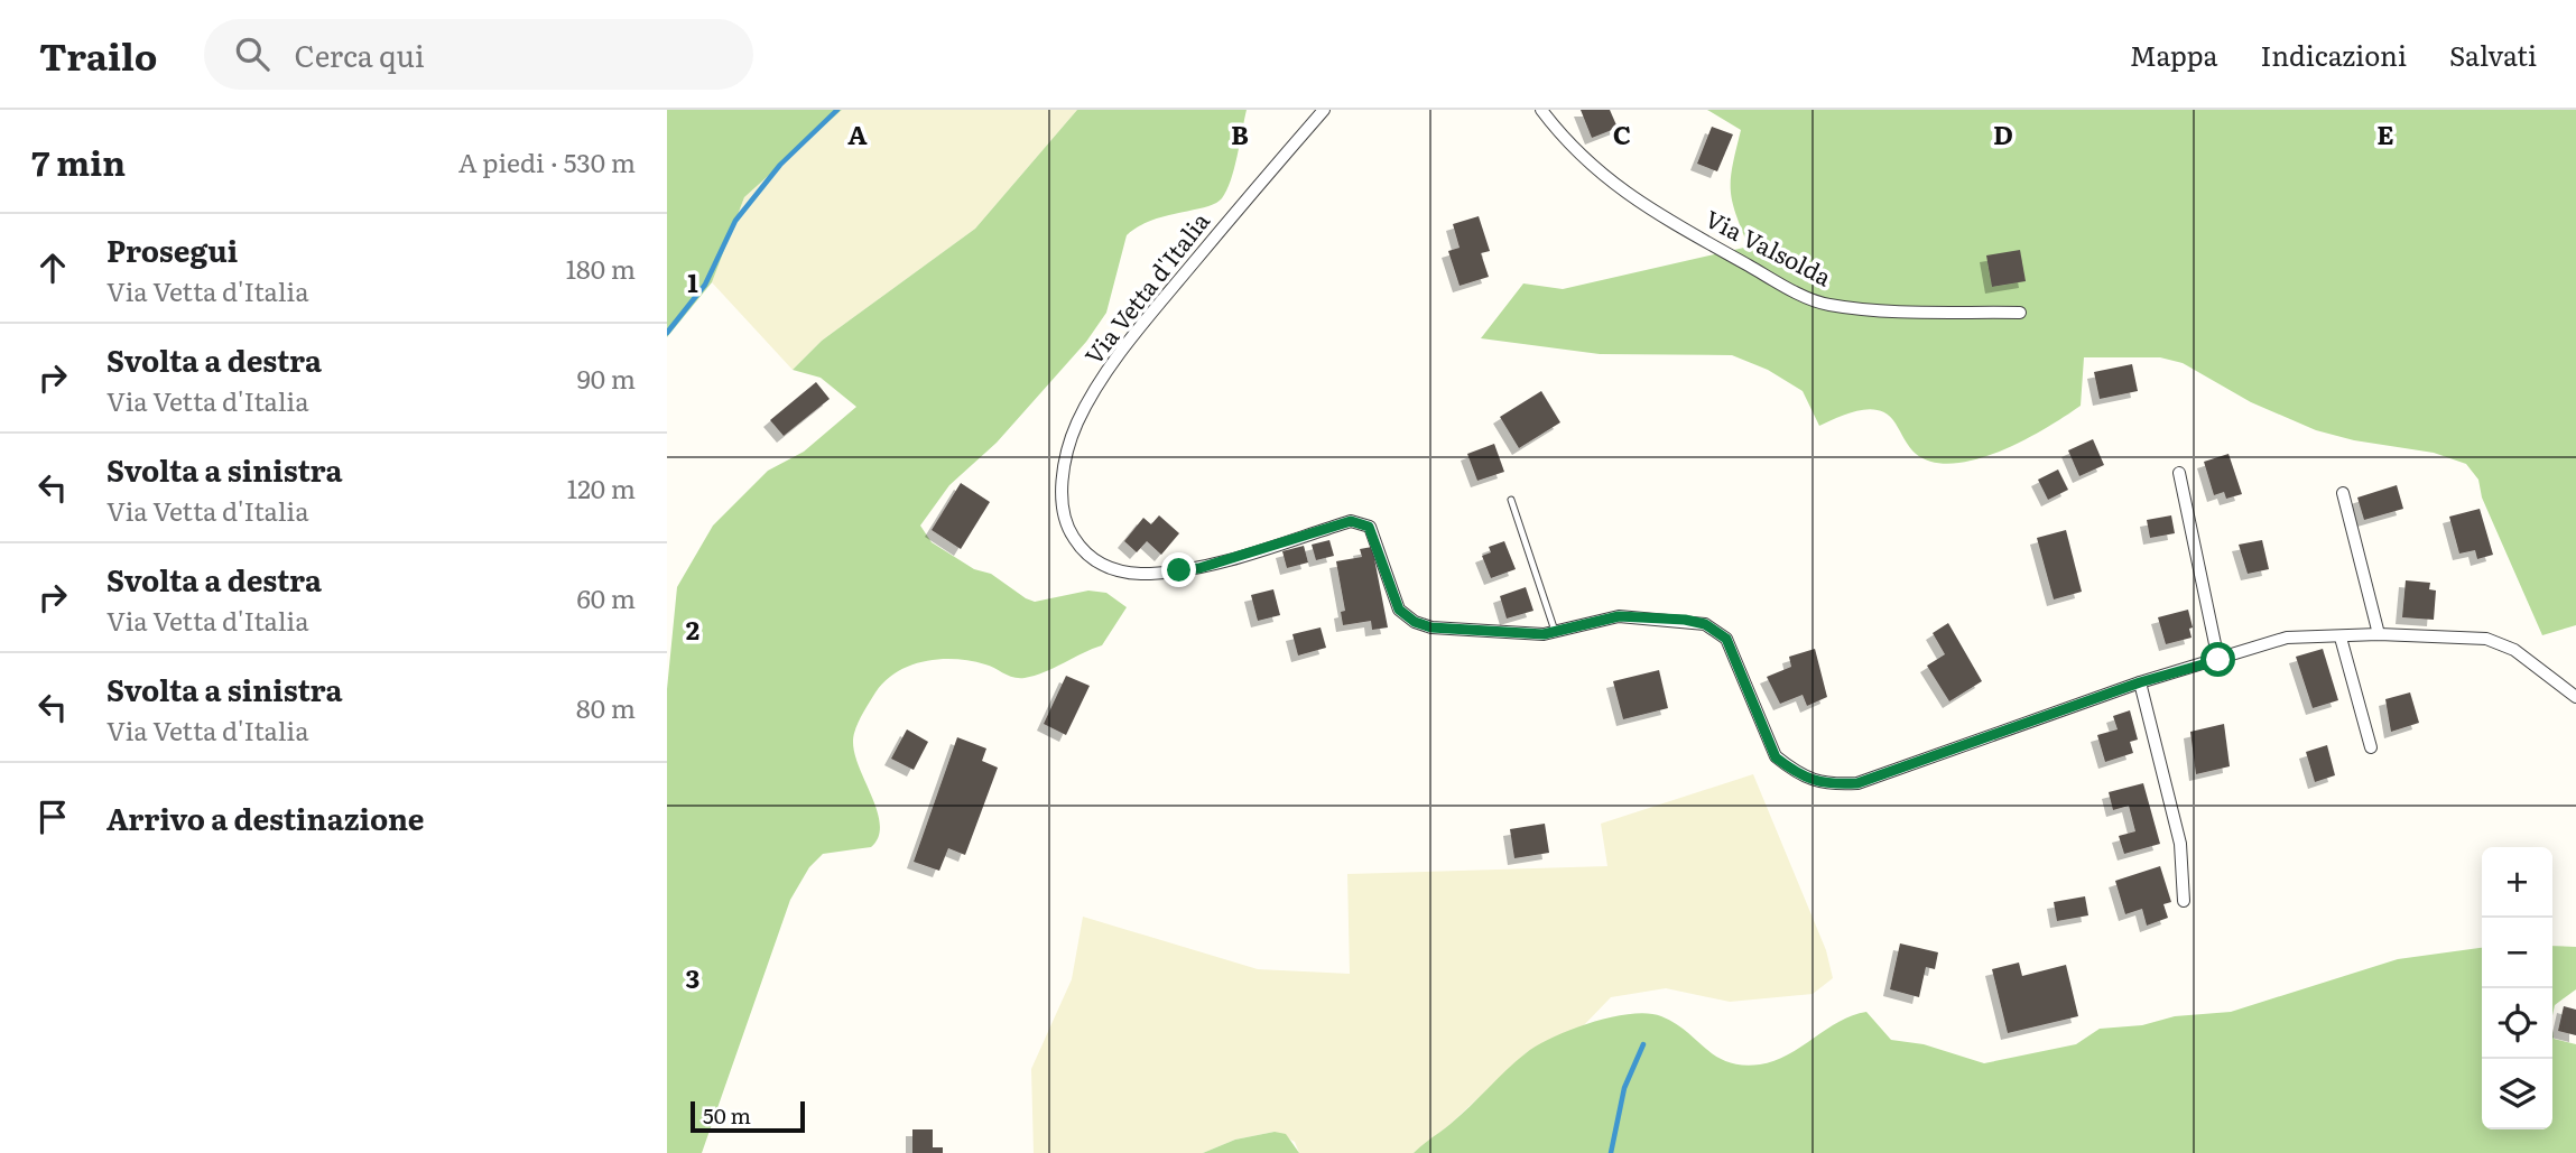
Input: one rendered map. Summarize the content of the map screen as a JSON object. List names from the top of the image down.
{
  "streets": {
    "street": ["Via Valsolda", "Via Vetta d'Italia"]
  },
  "scale_bar": "50 m",
  "page": {
    "header": "Trailo",
    "search": "Cerca qui",
    "nav": ["Mappa", "Indicazioni", "Salvati"],
    "heading": ["7 min", "A piedi · 530 m"],
    "list": [
      ["Prosegui", "Via Vetta d'Italia", "180 m"],
      ["Svolta a destra", "Via Vetta d'Italia", "90 m"],
      ["Svolta a sinistra", "Via Vetta d'Italia", "120 m"],
      ["Svolta a destra", "Via Vetta d'Italia", "60 m"],
      ["Svolta a sinistra", "Via Vetta d'Italia", "80 m"],
      "Arrivo a destinazione"
    ],
    "map_buttons": ["+", "−"],
    "scale": "50 m"
  },
  "grid": {
    "columns": [
      "A",
      "B",
      "C",
      "D",
      "E"
    ],
    "rows": ["1", "2", "3"]
  }
}
